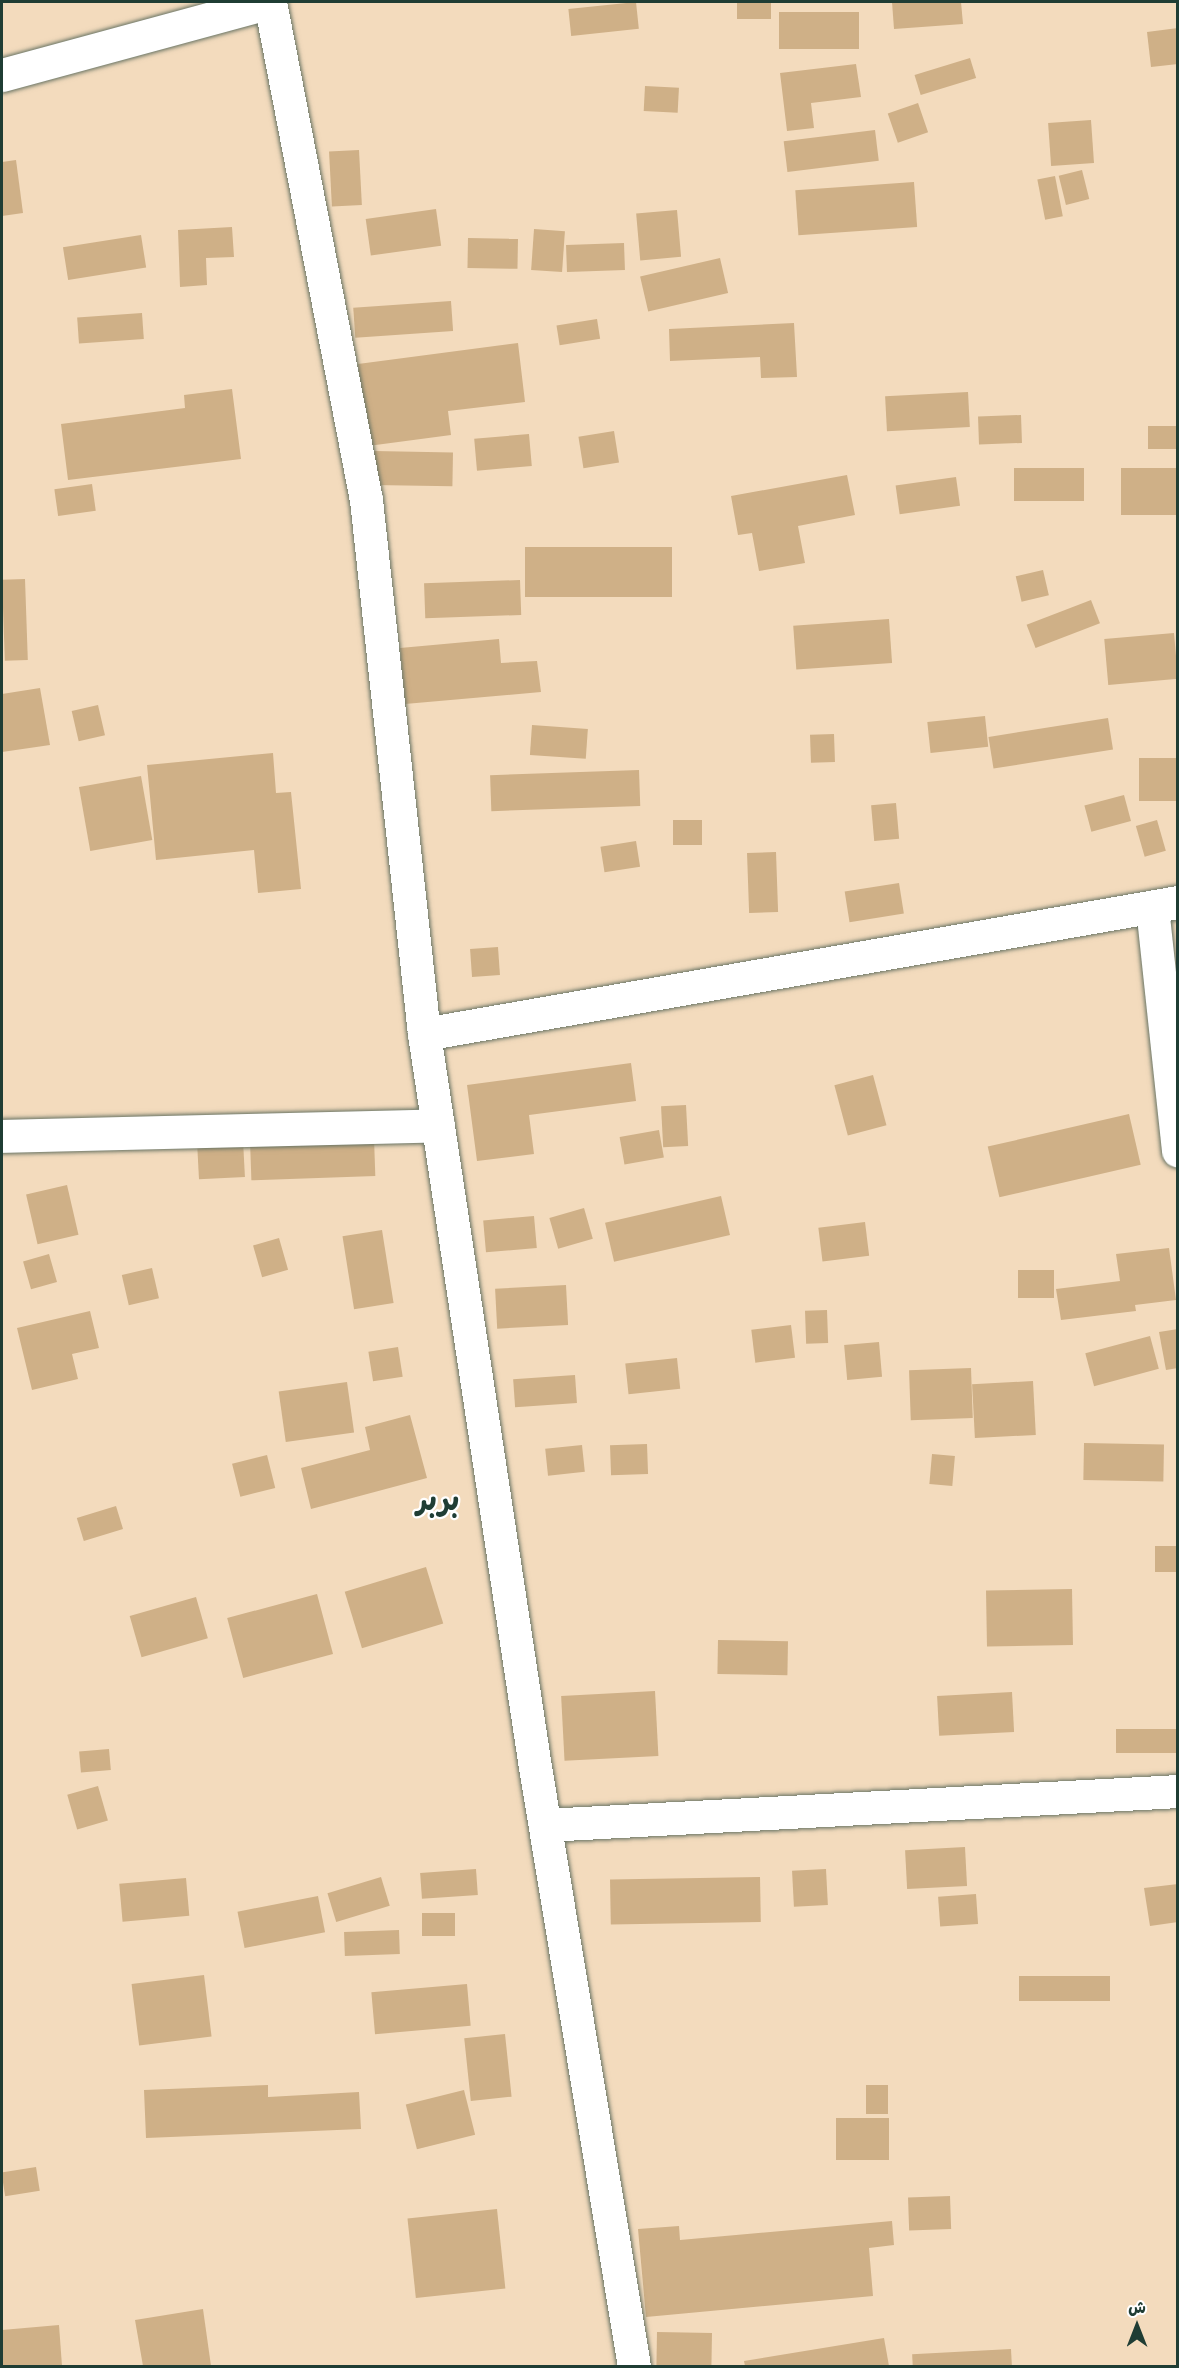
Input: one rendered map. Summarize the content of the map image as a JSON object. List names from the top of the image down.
{
  "districts": ["بربر"],
  "north": "top"
}
